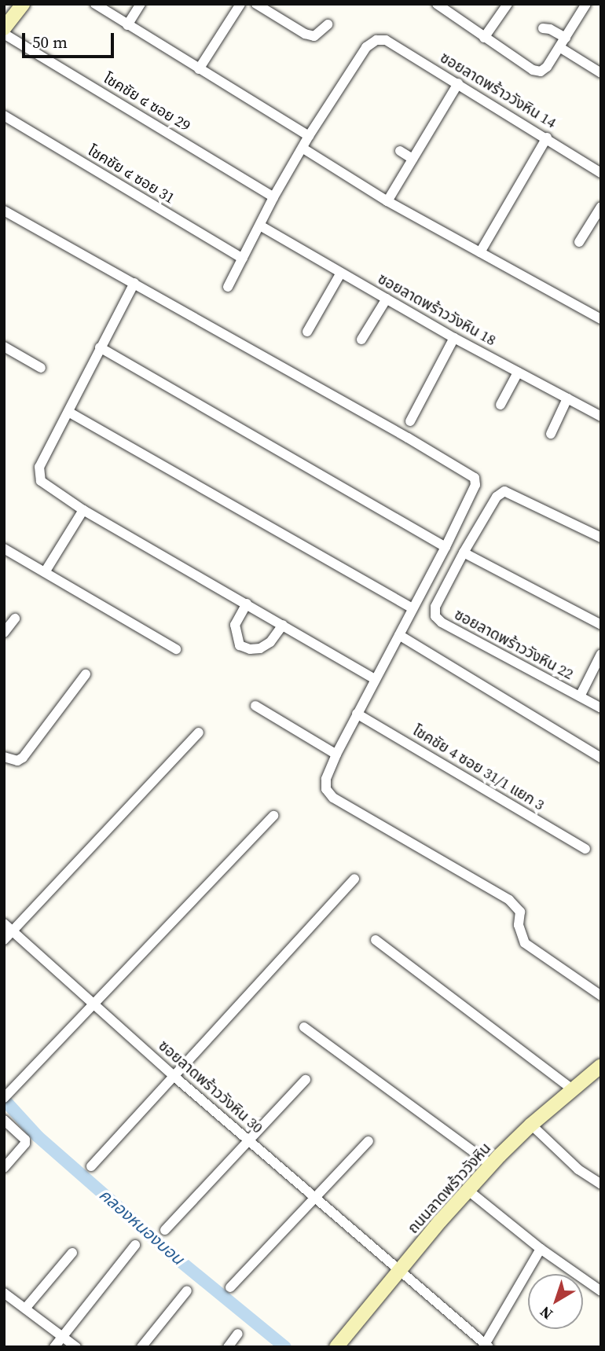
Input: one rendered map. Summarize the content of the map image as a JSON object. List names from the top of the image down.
{
  "streets": {
    "main road": ["ถนนลาดพร้าววังหิน"],
    "street": [
      "ซอยลาดพร้าววังหิน 14",
      "โชคชัย ๔ ซอย 29",
      "โชคชัย ๔ ซอย 31",
      "ซอยลาดพร้าววังหิน 18",
      "ซอยลาดพร้าววังหิน 22",
      "โชคชัย 4 ซอย 31/1 แยก 3",
      "ซอยลาดพร้าววังหิน 30"
    ]
  },
  "crossings": [
    ["ซอยลาดพร้าววังหิน 30", "ถนนลาดพร้าววังหิน"]
  ],
  "water": ["คลองหนองบอน"],
  "scale_bar": "50 m",
  "north": "bottom left"
}
